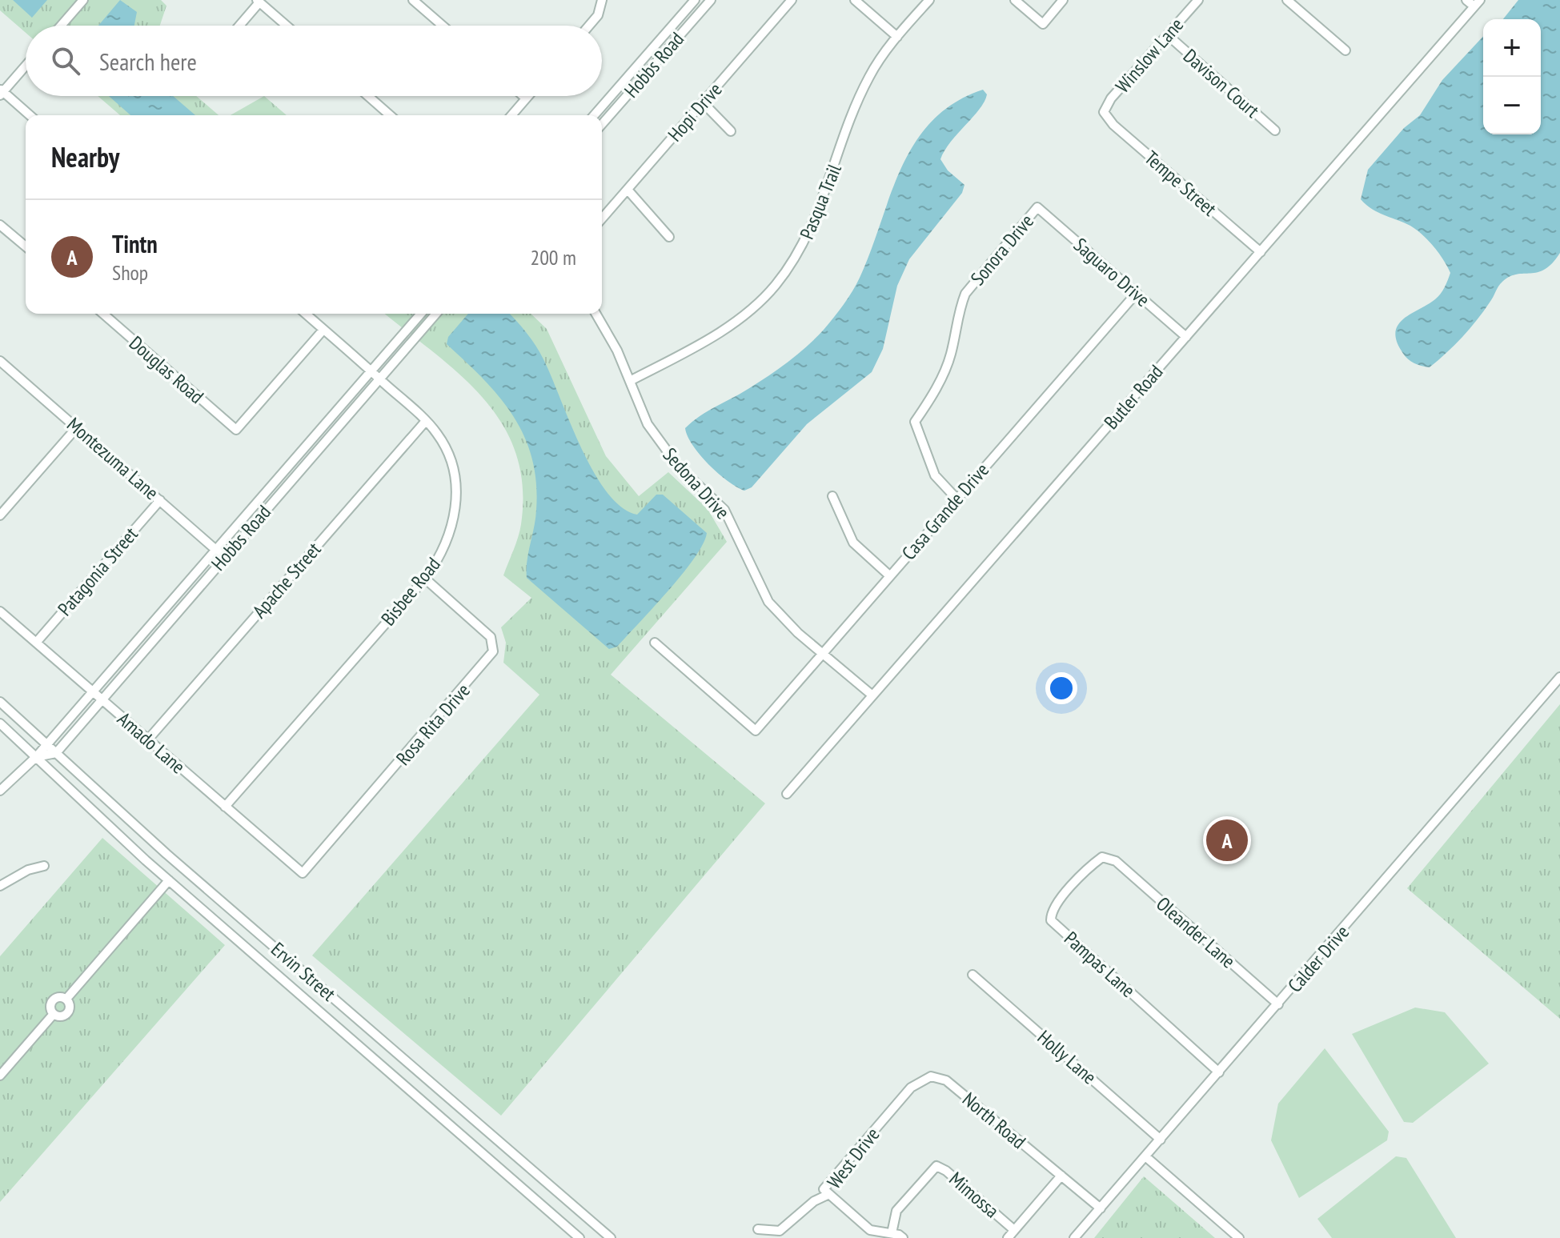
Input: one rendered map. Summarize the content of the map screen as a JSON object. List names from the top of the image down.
{
  "streets": {
    "street": [
      "Winslow Lane",
      "Hobbs Road",
      "Davison Court",
      "Hopi Drive",
      "Tempe Street",
      "Pasqua Trail",
      "Sonora Drive",
      "Saguaro Drive",
      "Douglas Road",
      "Butler Road",
      "Montezuma Lane",
      "Sedona Drive",
      "Casa Grande Drive",
      "Patagonia Street",
      "Apache Street",
      "Bisbee Road",
      "Rosa Rita Drive",
      "Amado Lane",
      "Oleander Lane",
      "Calder Drive",
      "Pampas Lane",
      "Ervin Street",
      "Holly Lane",
      "North Road",
      "West Drive",
      "Mimossa"
    ]
  },
  "crossings": [
    ["Winslow Lane", "Davison Court"],
    ["Winslow Lane", "Tempe Street"],
    ["Hobbs Road", "Montezuma Lane"],
    ["Hobbs Road", "Bisbee Road"],
    ["Hobbs Road", "Amado Lane"],
    ["Hobbs Road", "Ervin Street"],
    ["Tempe Street", "Butler Road"],
    ["Pasqua Trail", "Sedona Drive"],
    ["Sonora Drive", "Saguaro Drive"],
    ["Sonora Drive", "Casa Grande Drive"],
    ["Saguaro Drive", "Butler Road"],
    ["Saguaro Drive", "Casa Grande Drive"],
    ["Douglas Road", "Bisbee Road"],
    ["Butler Road", "Sedona Drive"],
    ["Montezuma Lane", "Patagonia Street"],
    ["Sedona Drive", "Casa Grande Drive"],
    ["Patagonia Street", "Amado Lane"],
    ["Apache Street", "Bisbee Road"],
    ["Apache Street", "Amado Lane"],
    ["Bisbee Road", "Rosa Rita Drive"],
    ["Bisbee Road", "Amado Lane"],
    ["Rosa Rita Drive", "Amado Lane"],
    ["Oleander Lane", "Calder Drive"],
    ["Oleander Lane", "Pampas Lane"],
    ["Calder Drive", "Pampas Lane"],
    ["Calder Drive", "Holly Lane"],
    ["Calder Drive", "North Road"],
    ["North Road", "West Drive"]
  ],
  "page": {
    "map_buttons": ["+", "−"],
    "search": "Search here",
    "heading": "Nearby",
    "list": [
      {
        "mark": "A",
        "name": "Tintn",
        "note": "Shop",
        "value": "200 m"
      }
    ],
    "pins": "A"
  }
}
